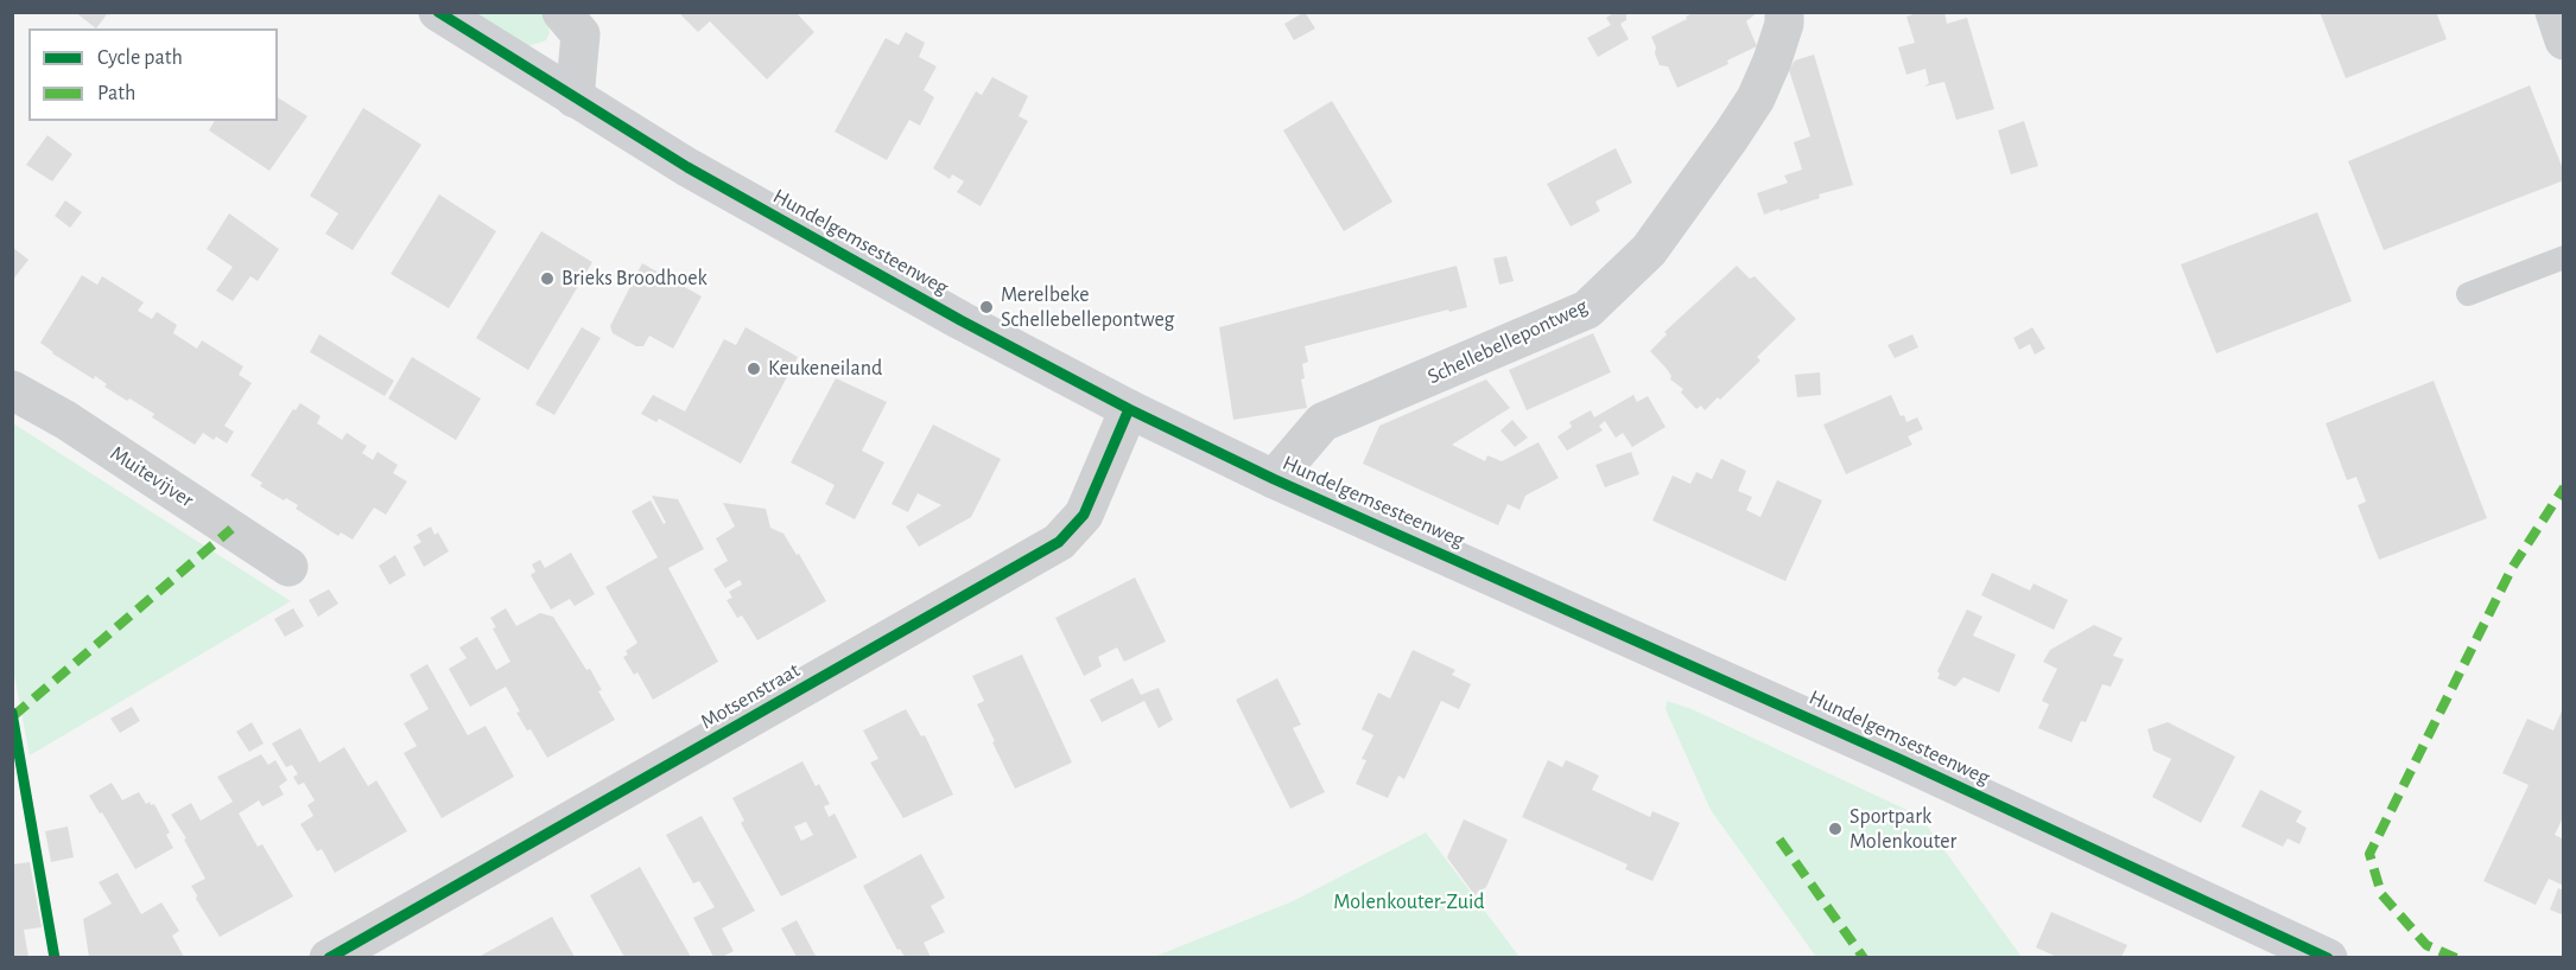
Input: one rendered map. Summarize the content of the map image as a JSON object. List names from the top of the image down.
{
  "streets": {
    "main road": ["Hundelgemsesteenweg"],
    "street": ["Schellebellepontweg", "Muitevijver", "Motsenstraat"]
  },
  "crossings": [
    ["Hundelgemsesteenweg", "Schellebellepontweg"],
    ["Hundelgemsesteenweg", "Motsenstraat"]
  ],
  "parks": ["Molenkouter-Zuid"],
  "places": [
    "Brieks Broodhoek",
    "Merelbeke Schellebellepontweg",
    "Keukeneiland",
    "Sportpark Molenkouter"
  ],
  "legend": ["Cycle path", "Path"]
}
